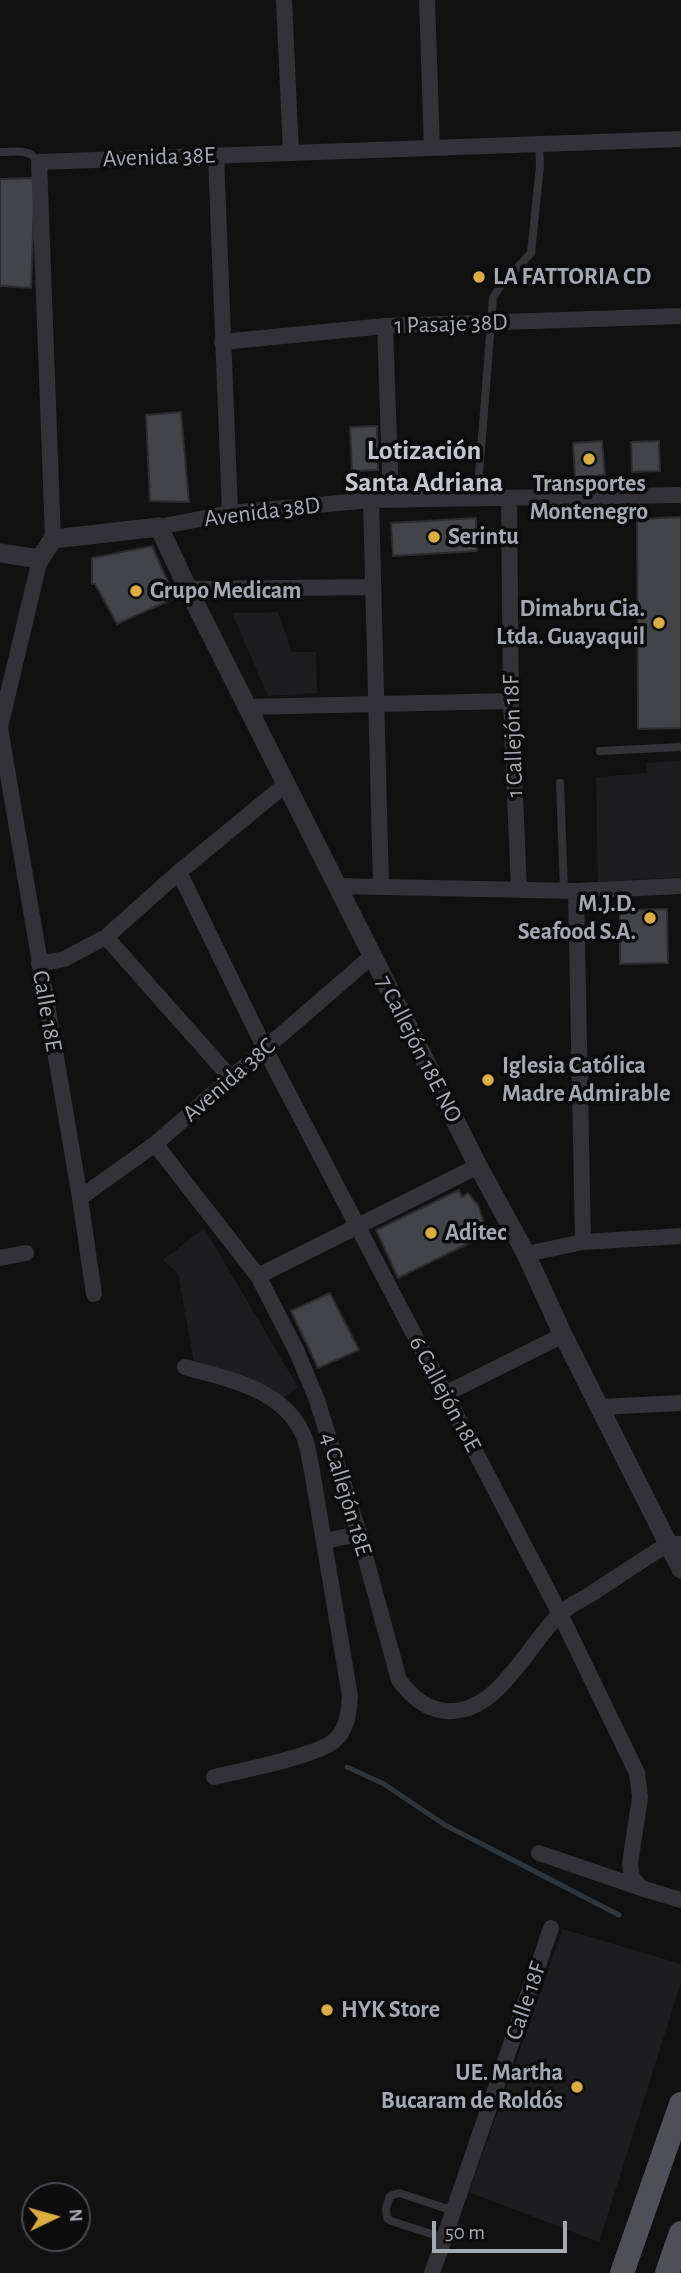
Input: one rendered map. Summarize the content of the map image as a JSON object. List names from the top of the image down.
{
  "streets": {
    "street": [
      "Avenida 38E",
      "1 Pasaje 38D",
      "Avenida 38D",
      "1 Callejón 18F",
      "Calle 18E",
      "7 Callejón 18E NO",
      "Avenida 38C",
      "6 Callejón 18E",
      "4 Callejón 18E",
      "Calle 18F"
    ]
  },
  "crossings": [
    ["Avenida 38D", "1 Callejón 18F"],
    ["Avenida 38D", "7 Callejón 18E NO"],
    ["Calle 18E", "Avenida 38C"],
    ["7 Callejón 18E NO", "Avenida 38C"],
    ["Avenida 38C", "6 Callejón 18E"],
    ["Avenida 38C", "4 Callejón 18E"],
    ["6 Callejón 18E", "4 Callejón 18E"]
  ],
  "districts": ["Lotización Santa Adriana"],
  "places": [
    "LA FATTORIA CD",
    "Transportes Montenegro",
    "Serintu",
    "Grupo Medicam",
    "Dimabru Cia. Ltda. Guayaquil",
    "M.J.D. Seafood S.A.",
    "Iglesia Católica Madre Admirable",
    "Aditec",
    "HYK Store",
    "UE. Martha Bucaram de Roldós"
  ],
  "scale_bar": "50 m",
  "north": "right"
}
